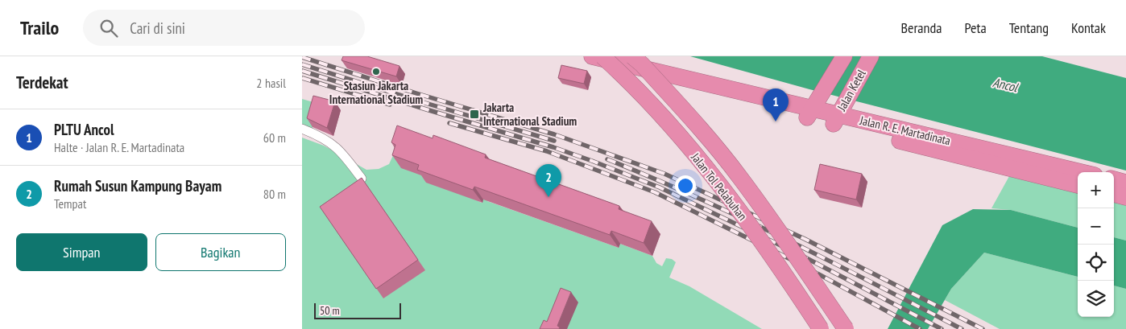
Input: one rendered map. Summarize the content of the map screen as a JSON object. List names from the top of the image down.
{
  "streets": {
    "highway": ["Jalan Ketel", "Jalan R. E. Martadinata", "Jalan Tol Pelabuhan"]
  },
  "crossings": [
    ["Jalan Ketel", "Jalan R. E. Martadinata"]
  ],
  "water": ["Ancol"],
  "places": {
    "other": ["Stasiun Jakarta International Stadium"],
    "transit": ["Jakarta International Stadium"]
  },
  "scale_bar": "50 m",
  "page": {
    "header": "Trailo",
    "search": "Cari di sini",
    "nav": [
      "Beranda",
      "Peta",
      "Tentang",
      "Kontak"
    ],
    "heading": ["Terdekat", "2 hasil"],
    "pins": ["1", "2"],
    "list": [
      {
        "mark": "1",
        "name": "PLTU Ancol",
        "note": "Halte · Jalan R. E. Martadinata",
        "value": "60 m"
      },
      {
        "mark": "2",
        "name": "Rumah Susun Kampung Bayam",
        "note": "Tempat",
        "value": "80 m"
      }
    ],
    "map_buttons": ["+", "−"],
    "buttons": ["Simpan", "Bagikan"],
    "scale": "50 m"
  }
}
